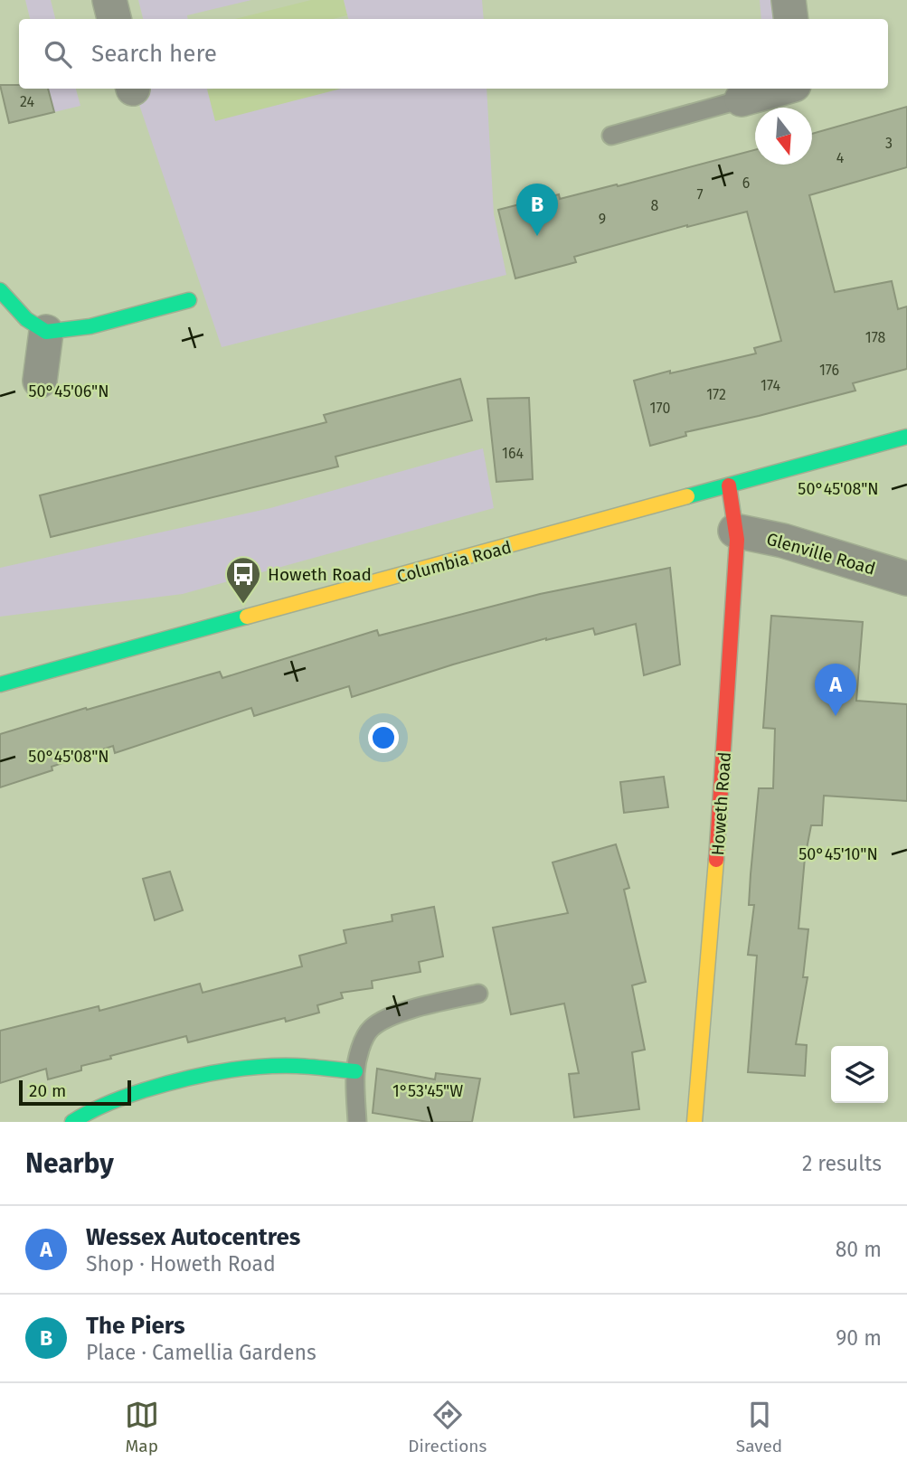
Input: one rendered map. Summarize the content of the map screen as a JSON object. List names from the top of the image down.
{
  "streets": {
    "street": ["Glenville Road", "Columbia Road", "Howeth Road"]
  },
  "crossings": [
    ["Glenville Road", "Howeth Road"],
    ["Columbia Road", "Howeth Road"]
  ],
  "places": {
    "bus stop": ["Howeth Road"]
  },
  "house_numbers": [
    "24",
    "3",
    "4",
    "6",
    "7",
    "8",
    "9",
    "178",
    "176",
    "174",
    "172",
    "170",
    "164"
  ],
  "scale_bar": "20 m",
  "north": "bottom",
  "page": {
    "search": "Search here",
    "pins": ["B", "A"],
    "scale": "20 m",
    "heading": ["Nearby", "2 results"],
    "list": [
      {
        "mark": "A",
        "name": "Wessex Autocentres",
        "note": "Shop · Howeth Road",
        "value": "80 m"
      },
      {
        "mark": "B",
        "name": "The Piers",
        "note": "Place · Camellia Gardens",
        "value": "90 m"
      }
    ],
    "nav": ["Map", "Directions", "Saved"]
  },
  "coordinates": [
    "50°45'06\"N",
    "50°45'08\"N",
    "50°45'10\"N",
    "1°53'45\"W"
  ]
}
